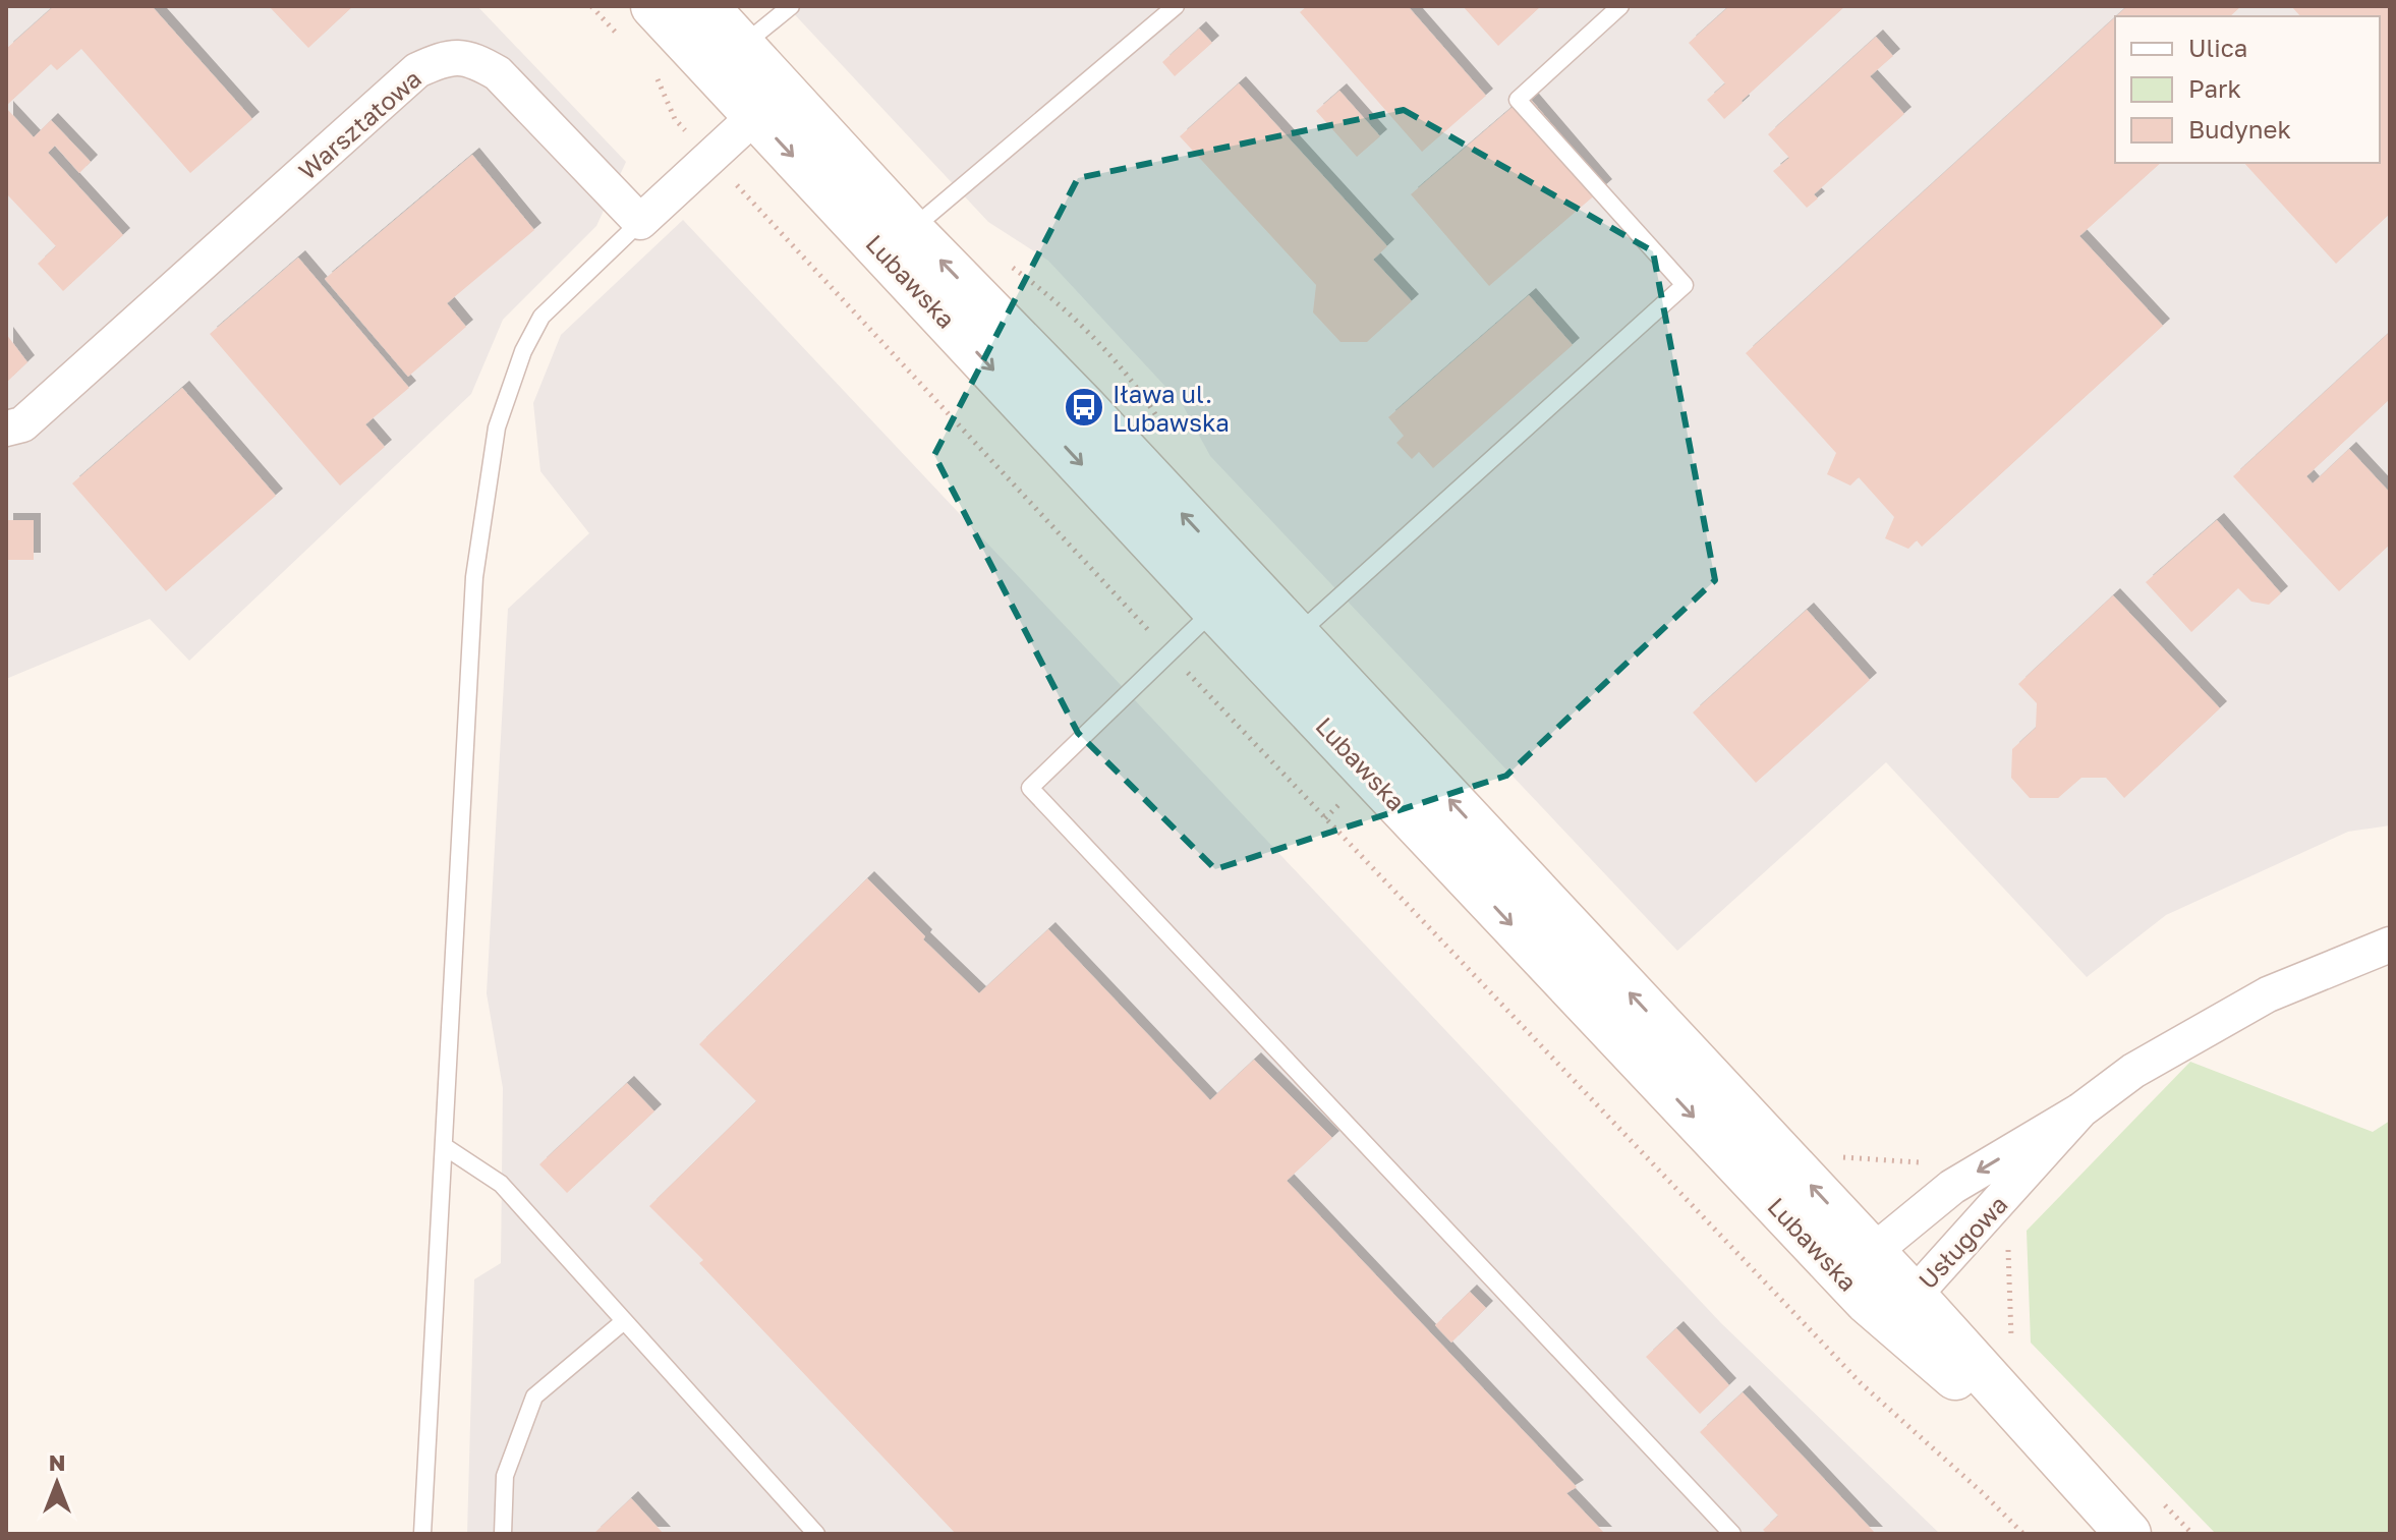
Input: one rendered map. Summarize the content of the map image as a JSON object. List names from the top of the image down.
{
  "streets": {
    "main road": ["Lubawska"],
    "street": ["Warsztatowa", "Usługowa"]
  },
  "crossings": [
    ["Lubawska", "Usługowa"]
  ],
  "places": {
    "bus stop": ["Iława ul. Lubawska"]
  },
  "legend": ["Ulica", "Park", "Budynek"],
  "north": "top"
}
